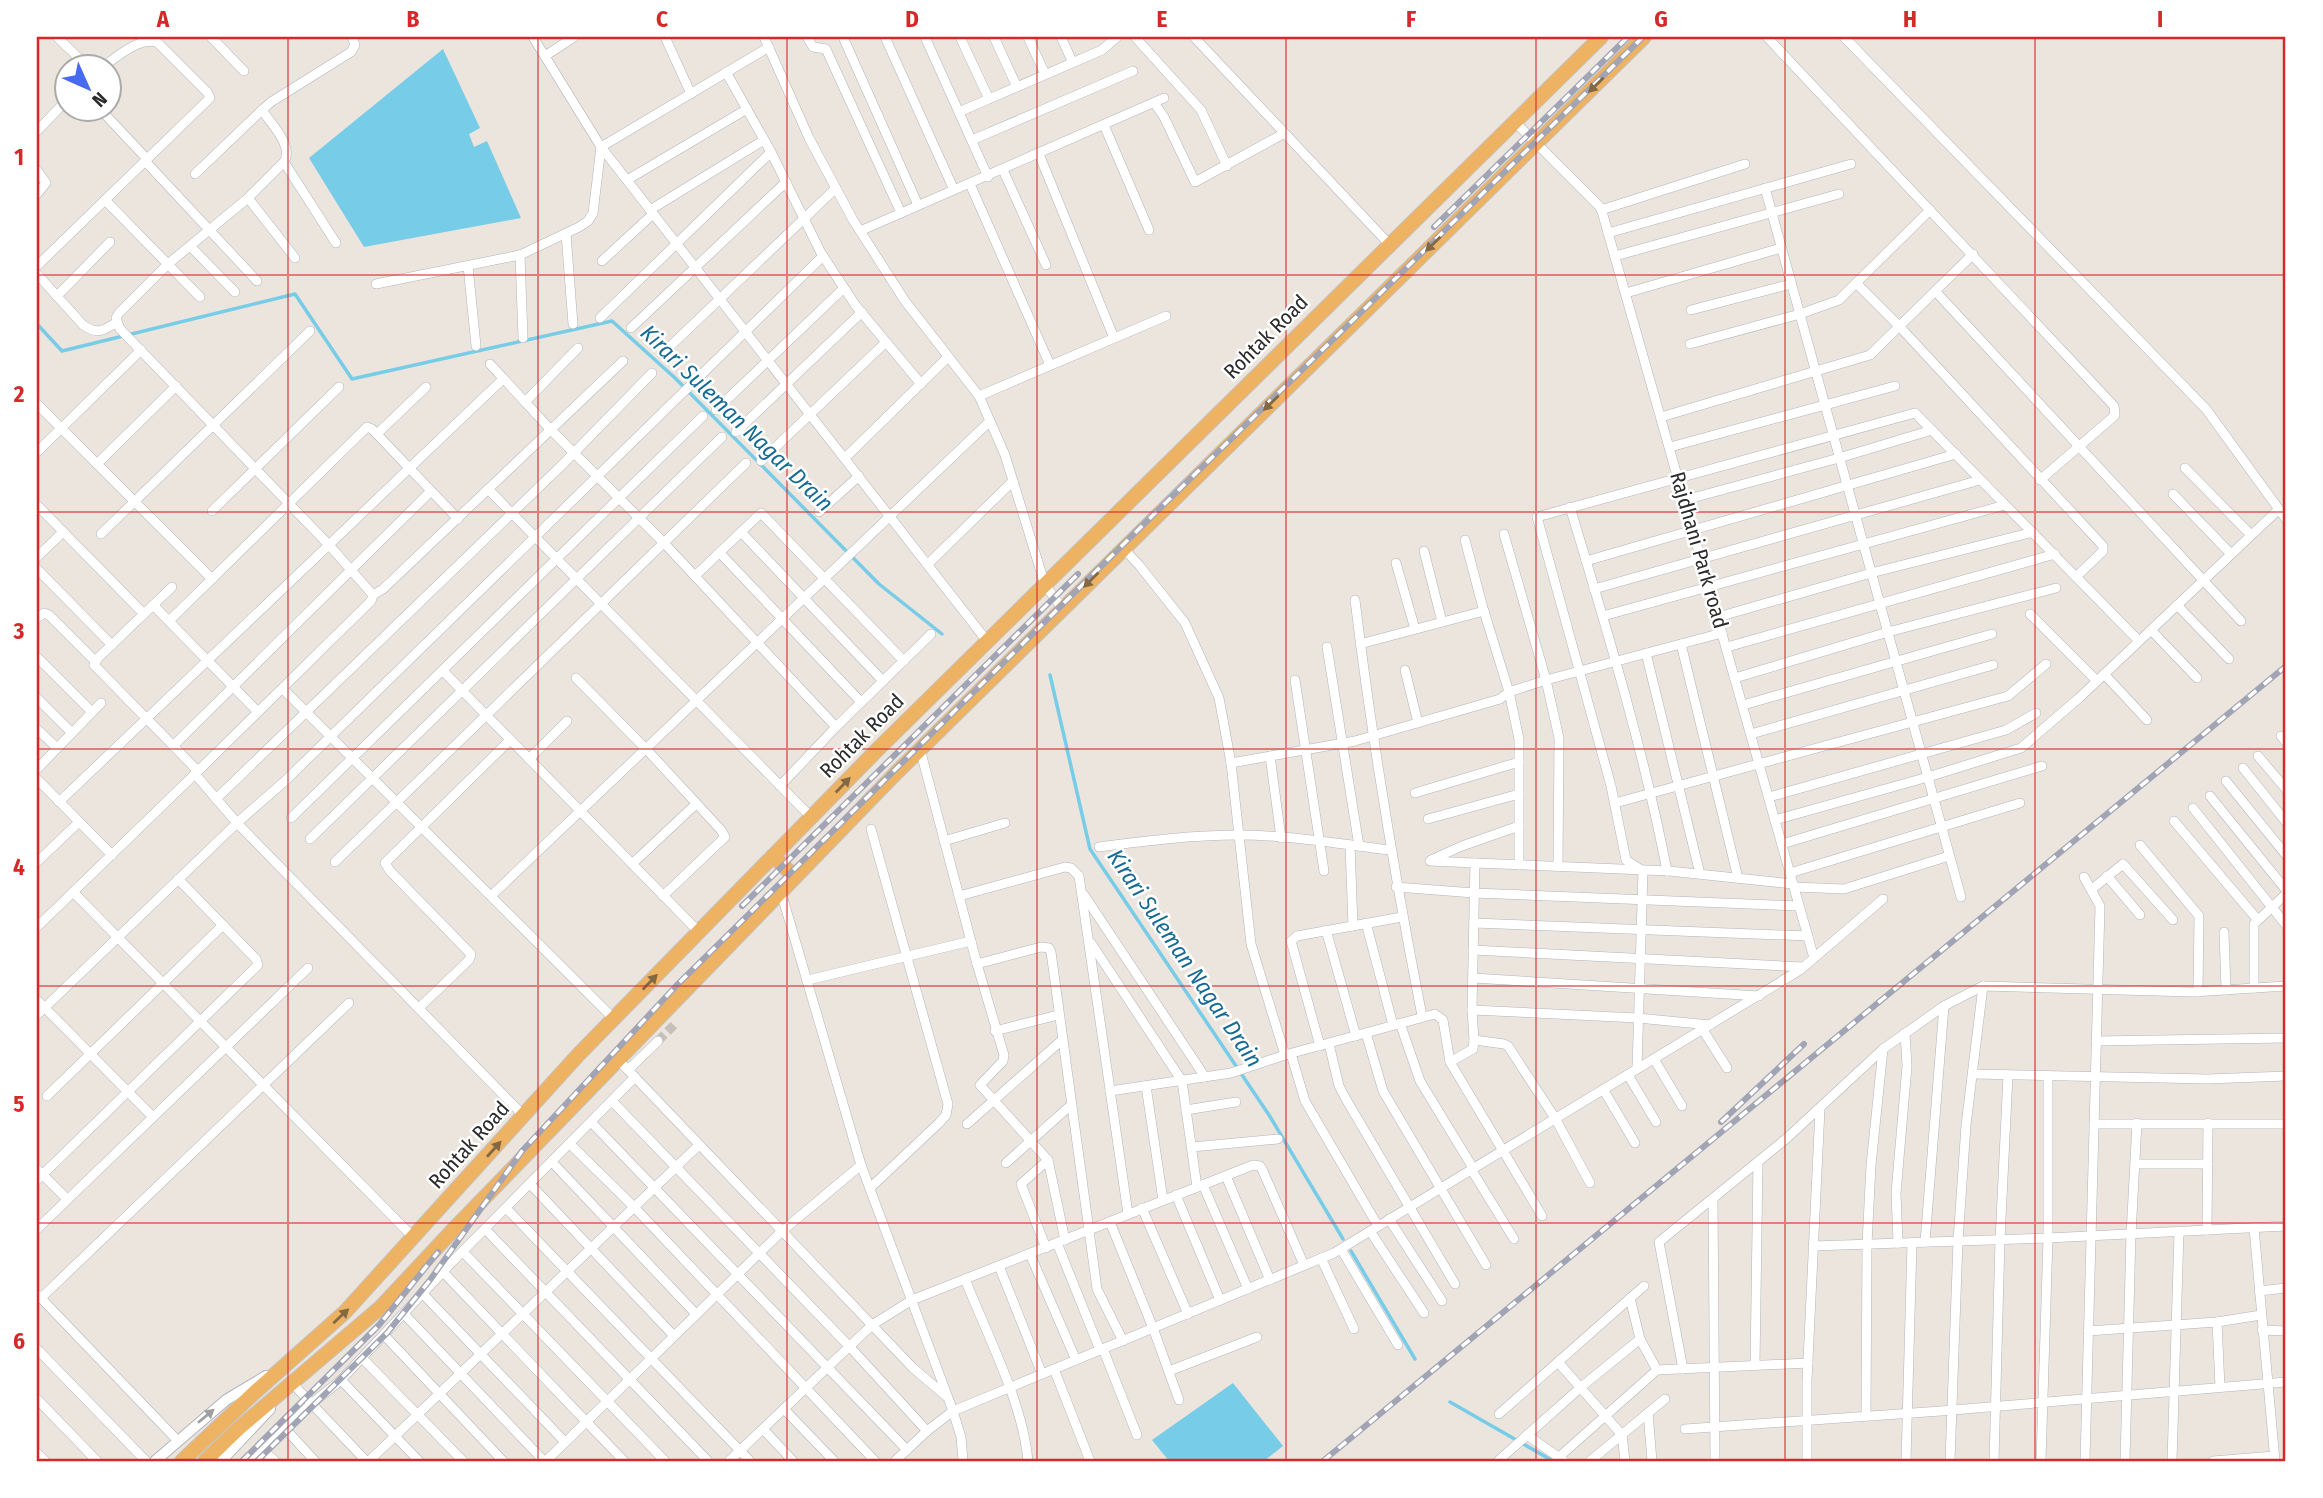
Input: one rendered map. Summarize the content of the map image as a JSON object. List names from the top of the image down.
{
  "streets": {
    "highway": ["Rohtak Road"],
    "street": ["Rajdhani Park road"]
  },
  "crossings": [
    ["Rohtak Road", "Rajdhani Park road"]
  ],
  "water": ["Kirari Suleman Nagar Drain"],
  "north": "bottom right",
  "grid": {
    "columns": [
      "A",
      "B",
      "C",
      "D",
      "E",
      "F",
      "G",
      "H",
      "I"
    ],
    "rows": [
      "1",
      "2",
      "3",
      "4",
      "5",
      "6"
    ]
  }
}
